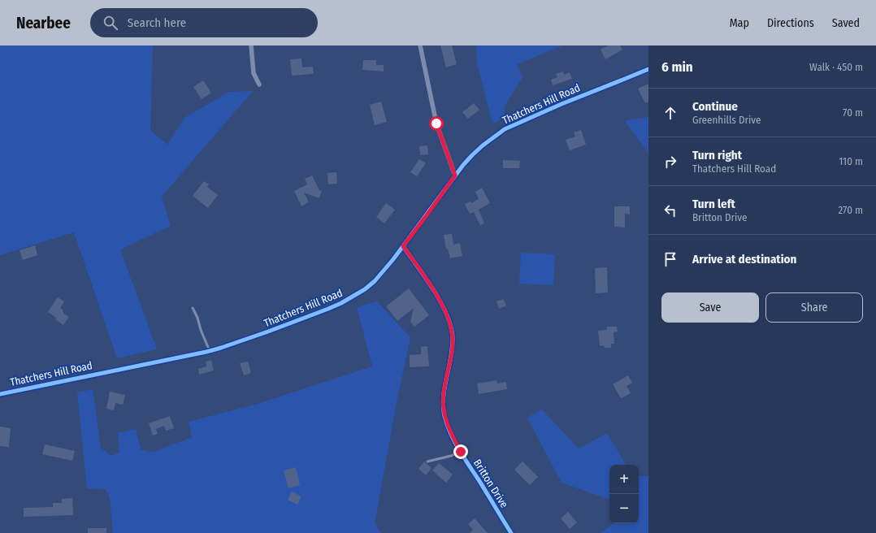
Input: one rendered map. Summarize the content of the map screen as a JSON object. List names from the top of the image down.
{
  "streets": {
    "street": ["Thatchers Hill Road", "Britton Drive"]
  },
  "crossings": [
    ["Thatchers Hill Road", "Britton Drive"]
  ],
  "page": {
    "header": "Nearbee",
    "search": "Search here",
    "nav": ["Map", "Directions", "Saved"],
    "heading": ["6 min", "Walk · 450 m"],
    "list": [
      ["Continue", "Greenhills Drive", "70 m"],
      ["Turn right", "Thatchers Hill Road", "110 m"],
      ["Turn left", "Britton Drive", "270 m"],
      "Arrive at destination"
    ],
    "buttons": ["Save", "Share"],
    "map_buttons": ["+", "−"]
  }
}
